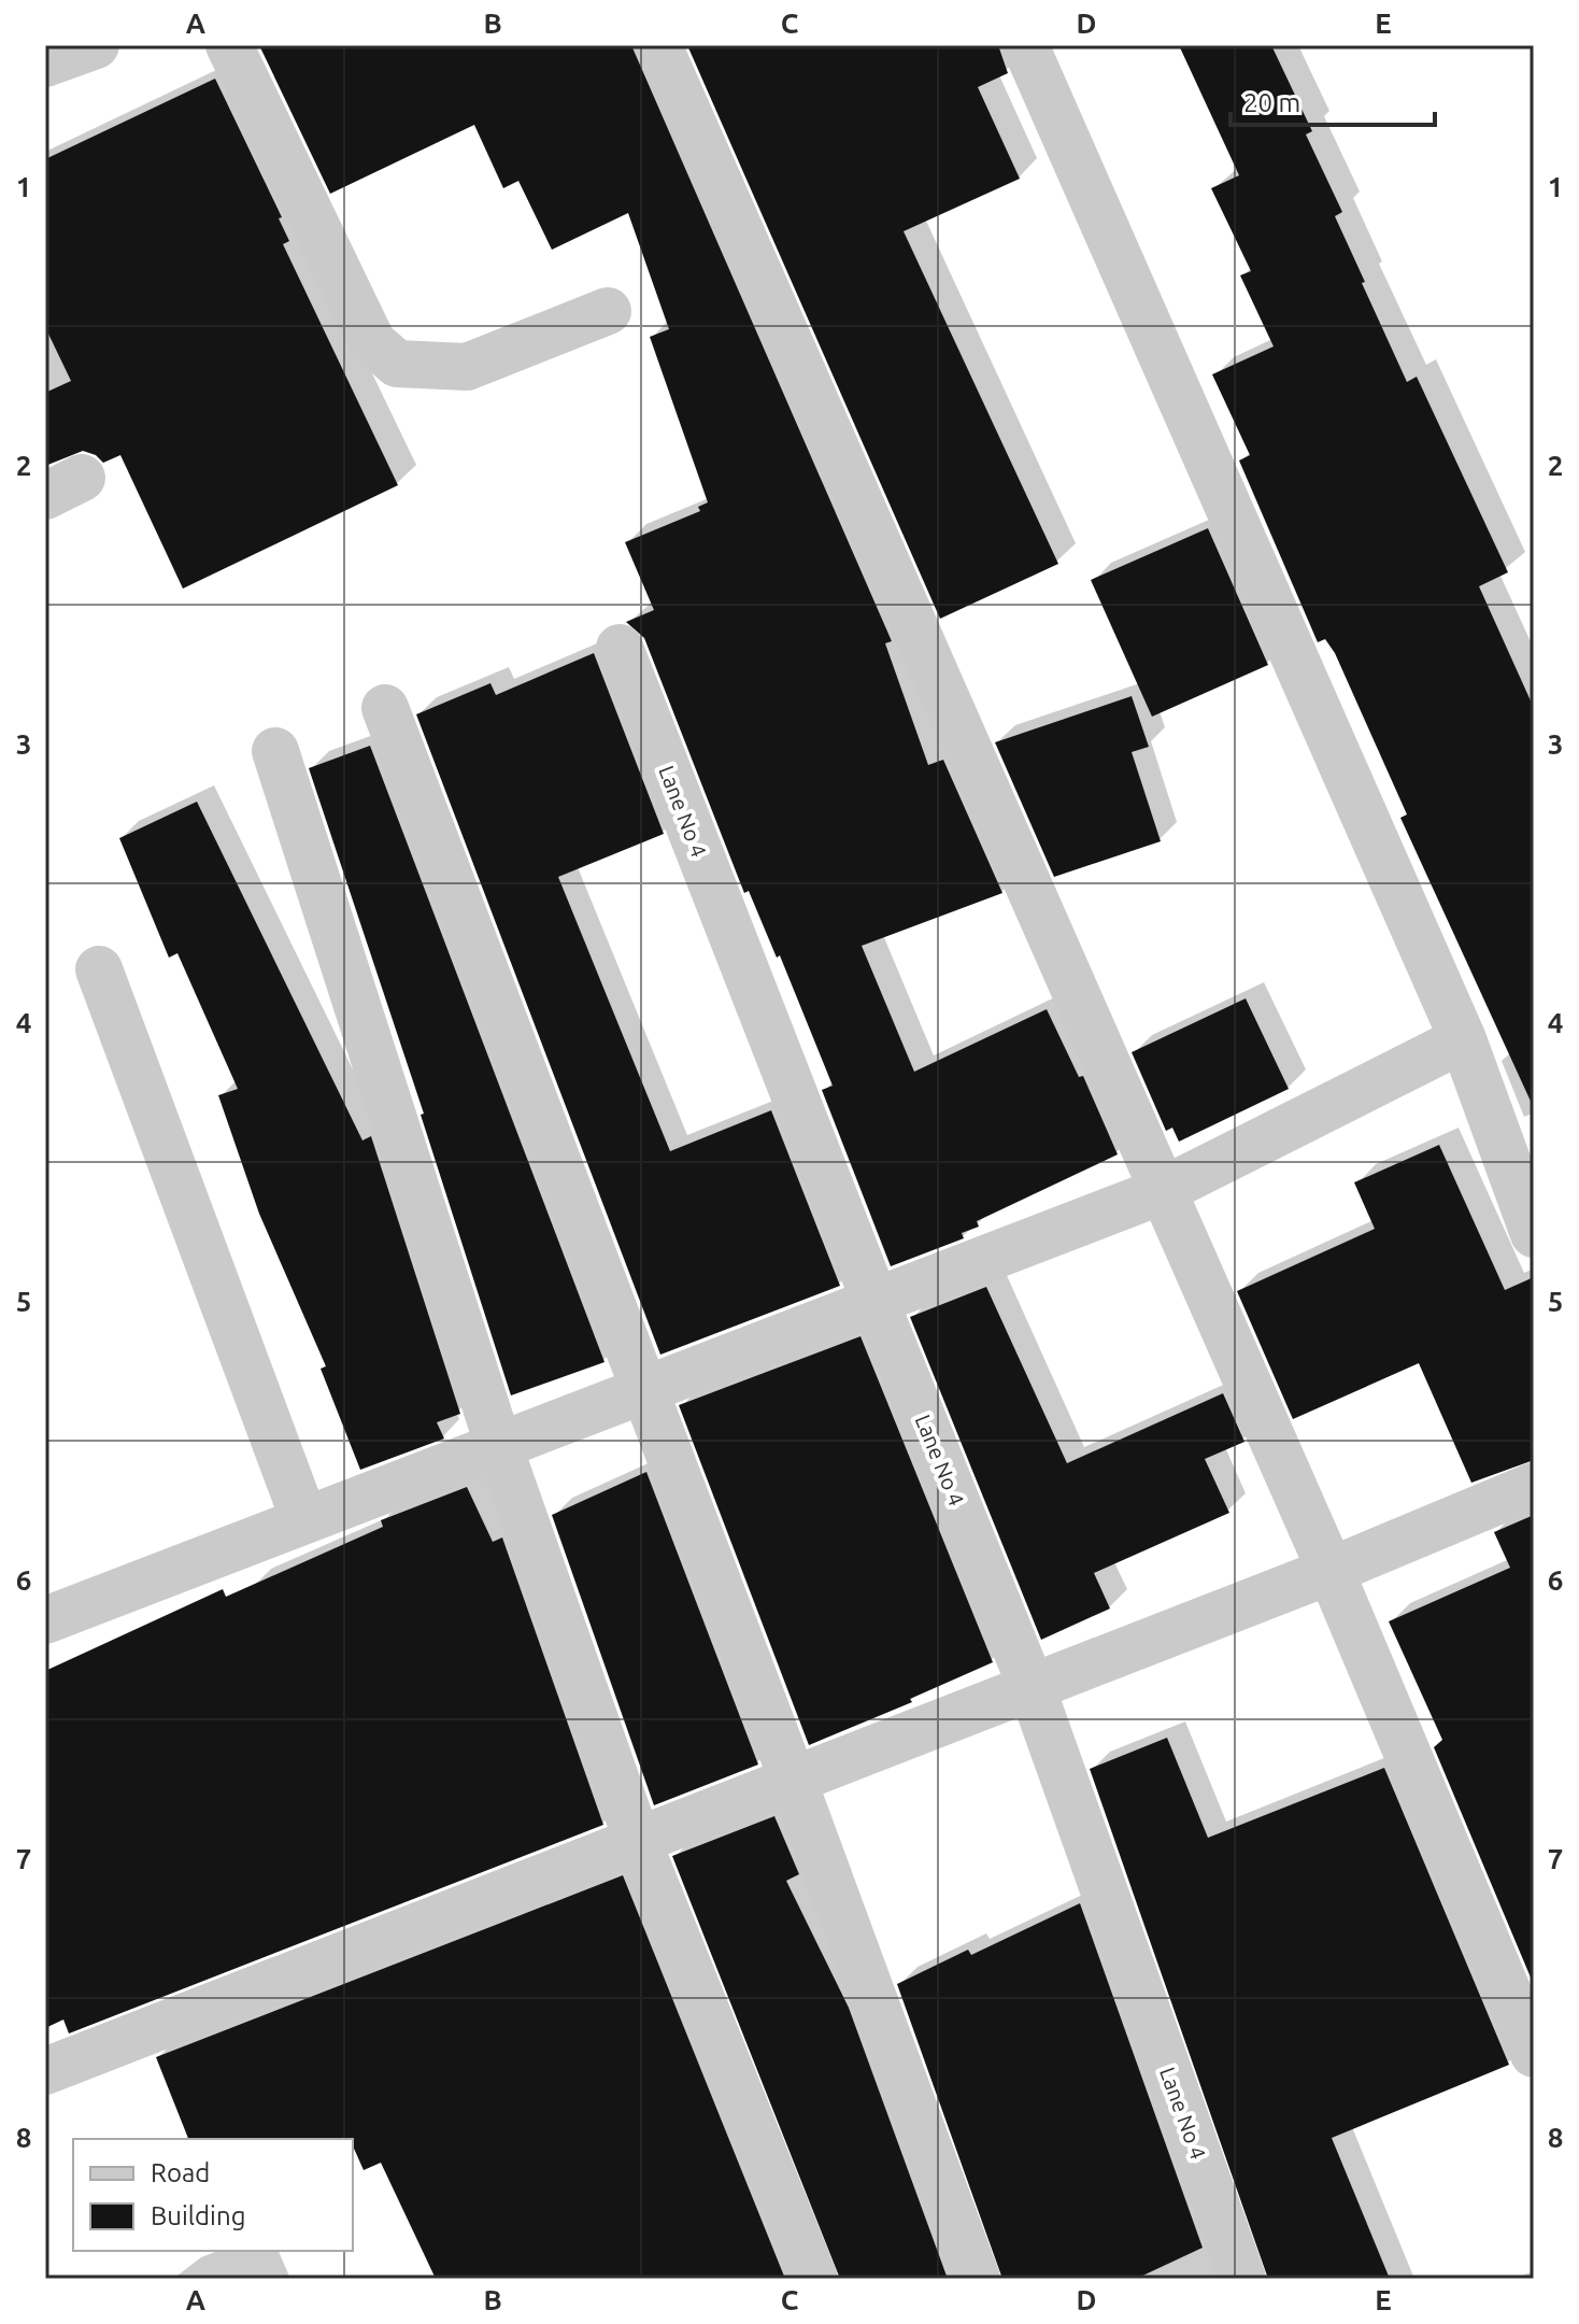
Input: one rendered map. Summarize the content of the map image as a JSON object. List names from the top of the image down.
{
  "streets": {
    "street": ["Lane No 4"]
  },
  "legend": ["Road", "Building"],
  "scale_bar": "20 m",
  "grid": {
    "columns": [
      "A",
      "B",
      "C",
      "D",
      "E"
    ],
    "rows": [
      "1",
      "2",
      "3",
      "4",
      "5",
      "6",
      "7",
      "8"
    ]
  }
}
